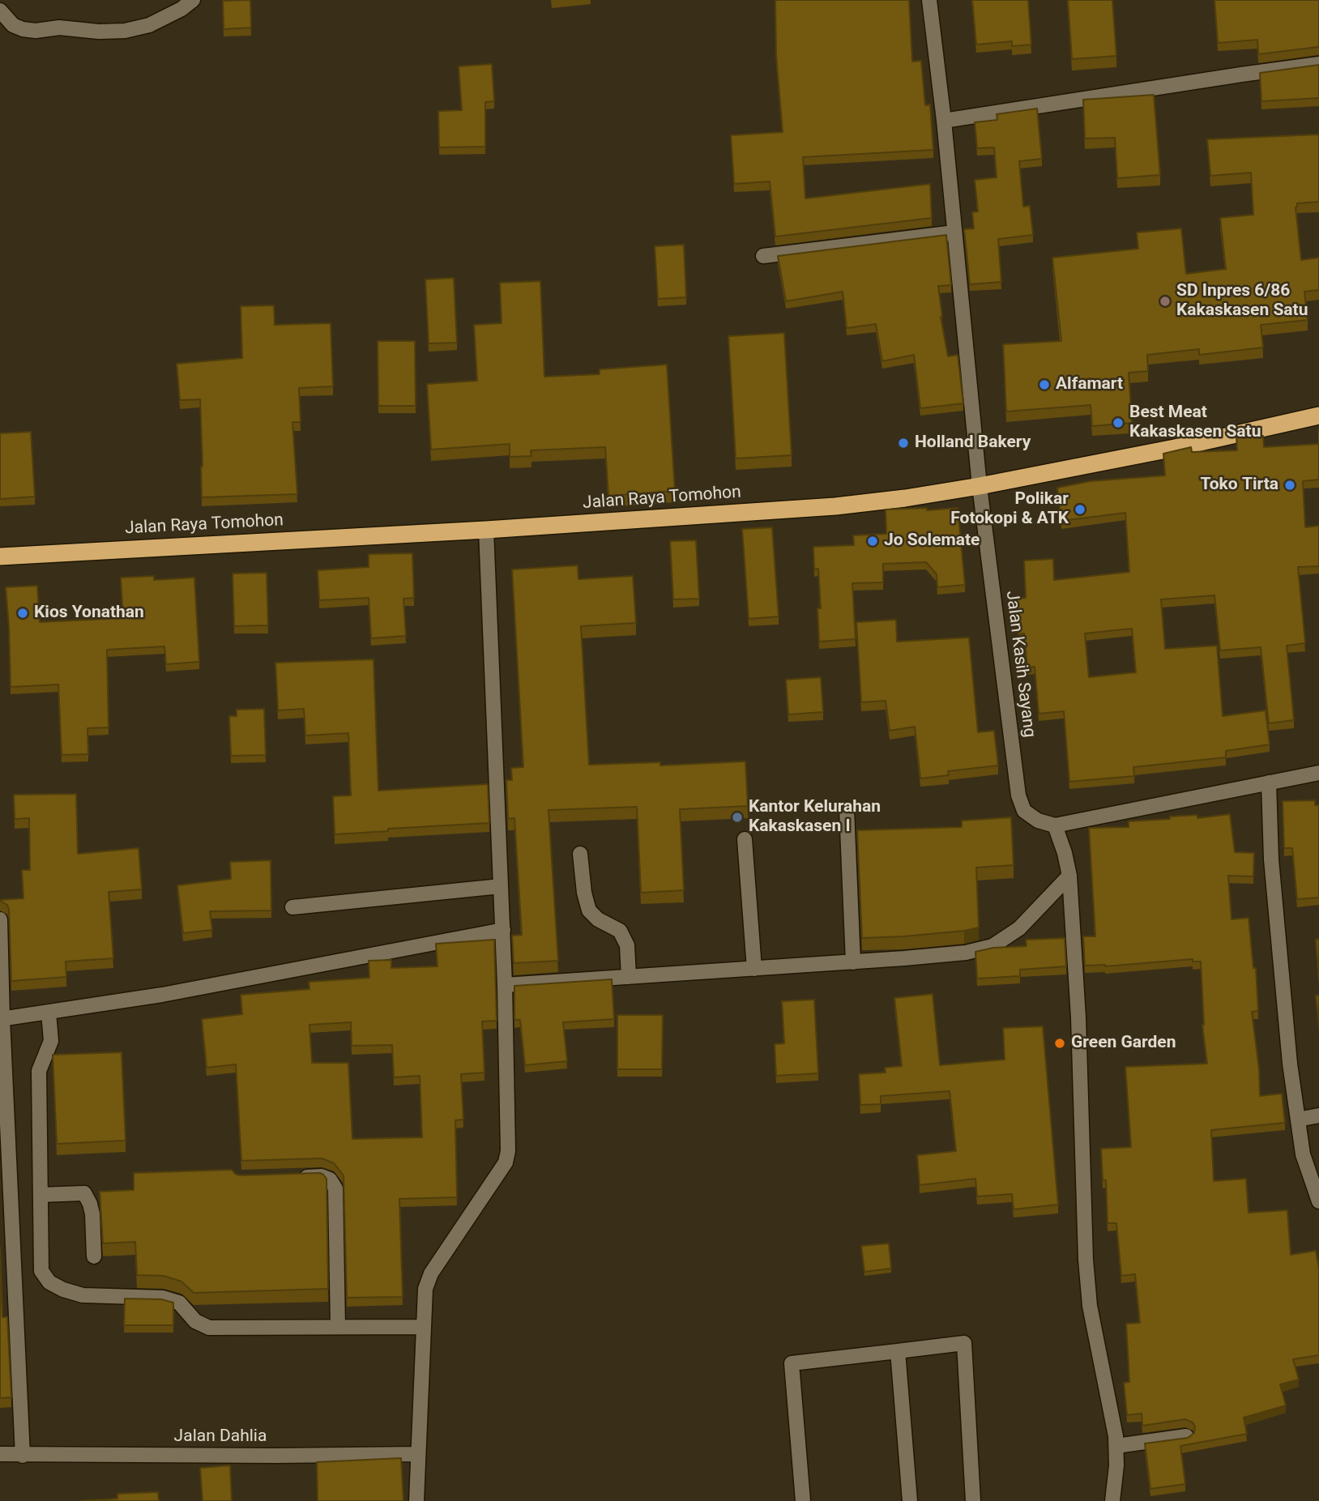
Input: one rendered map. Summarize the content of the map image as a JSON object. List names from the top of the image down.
{
  "streets": {
    "highway": ["Jalan Raya Tomohon"],
    "street": ["Jalan Kasih Sayang", "Jalan Dahlia"]
  },
  "crossings": [
    ["Jalan Raya Tomohon", "Jalan Kasih Sayang"]
  ],
  "places": [
    "SD Inpres 6/86 Kakaskasen Satu",
    "Alfamart",
    "Best Meat Kakaskasen Satu",
    "Holland Bakery",
    "Toko Tirta",
    "Polikar Fotokopi & ATK",
    "Jo Solemate",
    "Kios Yonathan",
    "Kantor Kelurahan Kakaskasen I",
    "Green Garden"
  ]
}
